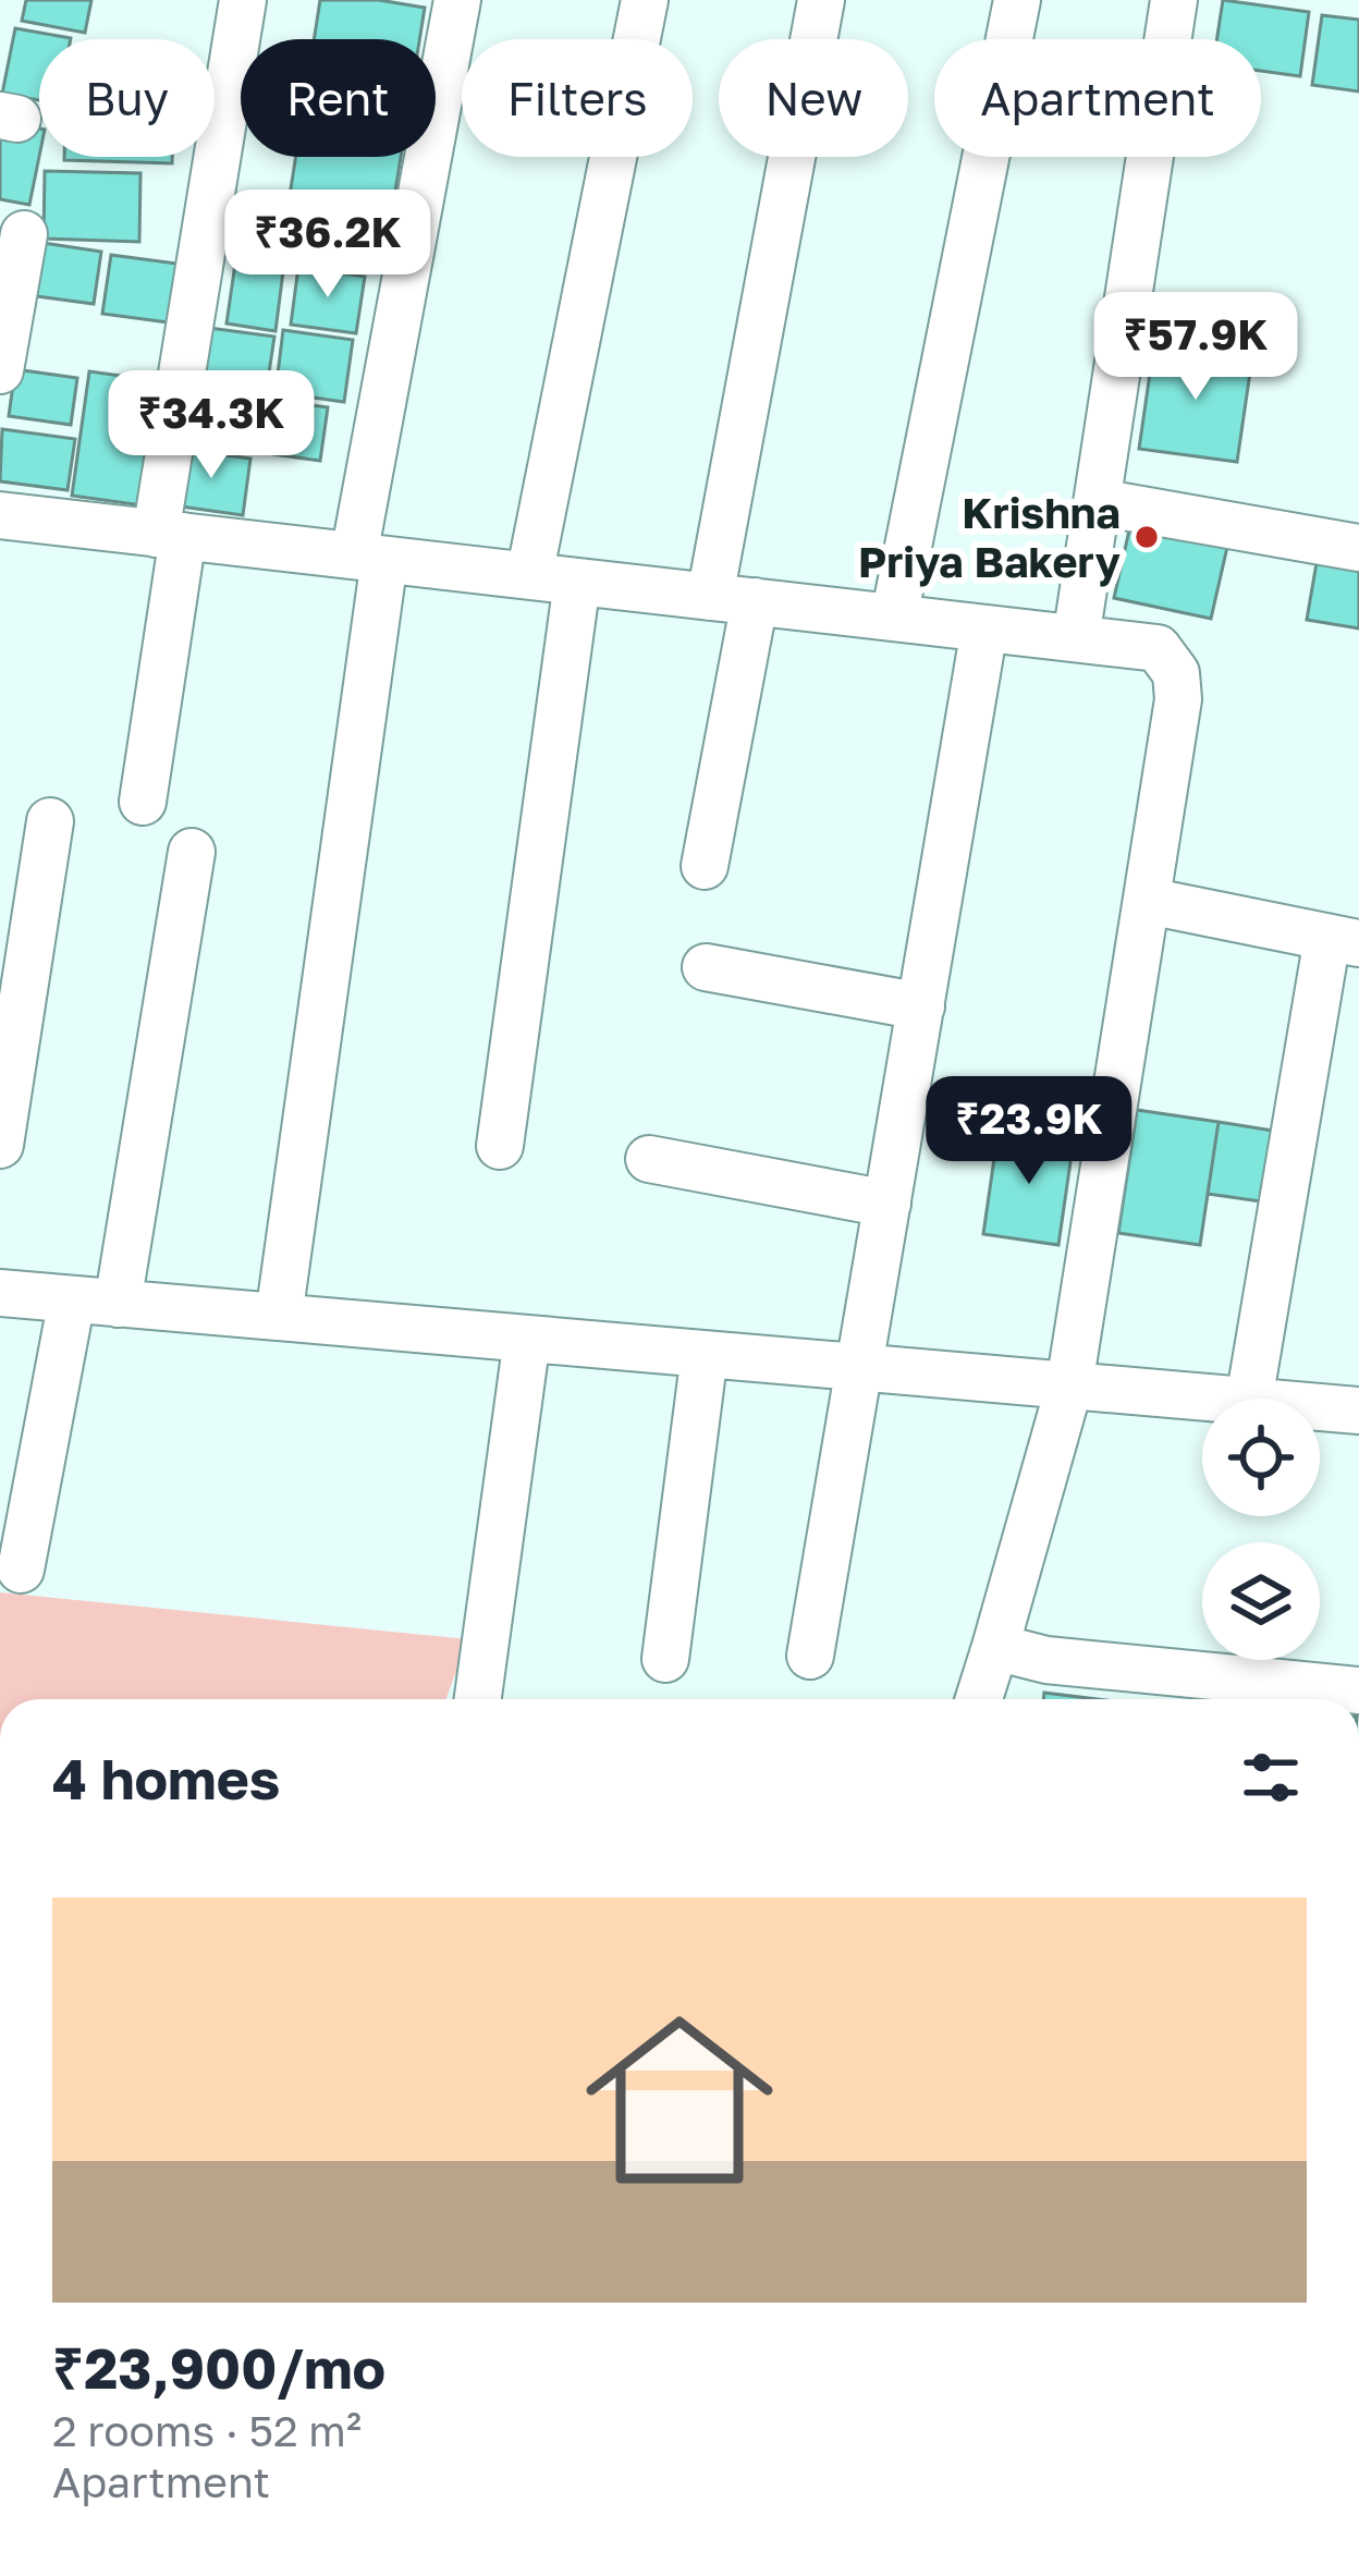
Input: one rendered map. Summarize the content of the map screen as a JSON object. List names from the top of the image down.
{
  "places": ["Krishna Priya Bakery"],
  "page": {
    "chip": [
      "Buy",
      "Rent",
      "Filters",
      "New",
      "Apartment"
    ],
    "price": [
      "₹36.2K",
      "₹57.9K",
      "₹34.3K",
      "₹23.9K"
    ],
    "heading": "4 homes",
    "list": [
      {
        "name": "₹23,900/mo",
        "note": "2 rooms · 52 m² · Apartment"
      }
    ]
  }
}
